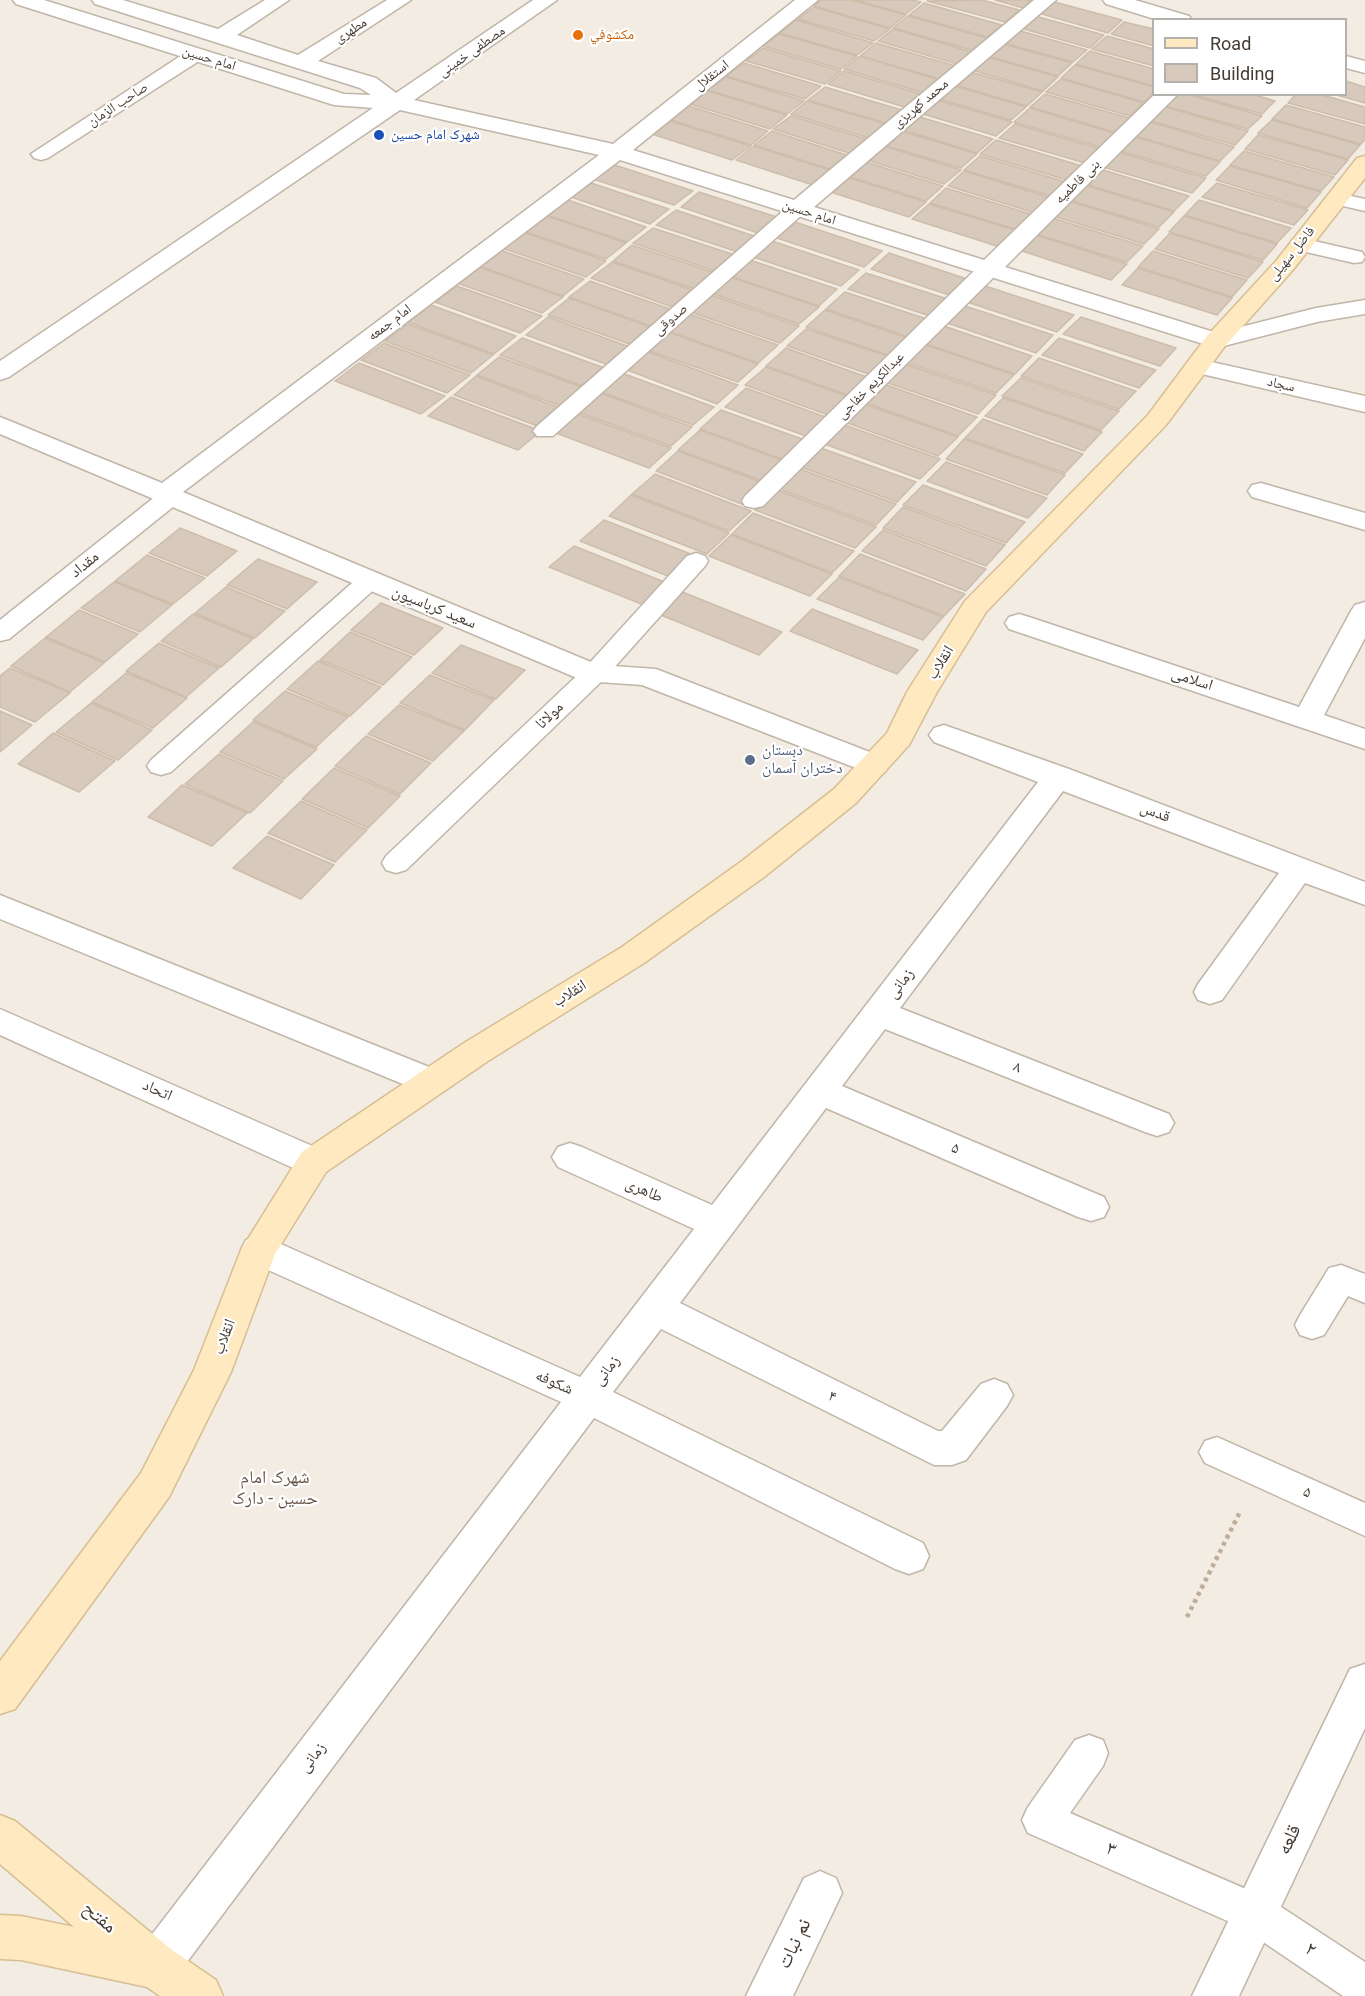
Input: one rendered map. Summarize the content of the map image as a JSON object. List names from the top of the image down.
{
  "streets": {
    "street": [
      "مطهری",
      "مصطفی خمینی",
      "امام حسین",
      "استقلال",
      "محمد کهریزی",
      "بنی فاطمیه",
      "فاضل سهیلی",
      "امام جمعه",
      "سجاد",
      "سعید کرباسیون",
      "انقلاب",
      "اسلامی",
      "قدس",
      "زمانی",
      "۸",
      "اتحاد",
      "۵",
      "طاهری",
      "شکوفه",
      "۴",
      "قلعه",
      "مفتح",
      "نم نبات"
    ],
    "lane": [
      "صاحب الزمان",
      "صدوقی",
      "عبدالکریم خفاجی",
      "مقداد",
      "مولانا",
      "۳",
      "۲"
    ]
  },
  "crossings": [
    ["مطهری", "امام حسین"],
    ["مصطفی خمینی", "امام حسین"],
    ["امام حسین", "استقلال"],
    ["امام حسین", "محمد کهریزی"],
    ["امام حسین", "صاحب الزمان"],
    ["امام حسین", "بنی فاطمیه"],
    ["امام حسین", "فاضل سهیلی"],
    ["امام حسین", "صدوقی"],
    ["امام حسین", "امام جمعه"],
    ["امام حسین", "سجاد"],
    ["امام حسین", "عبدالکریم خفاجی"],
    ["امام حسین", "انقلاب"],
    ["استقلال", "امام جمعه"],
    ["محمد کهریزی", "صدوقی"],
    ["بنی فاطمیه", "عبدالکریم خفاجی"],
    ["فاضل سهیلی", "سجاد"],
    ["فاضل سهیلی", "انقلاب"],
    ["امام جمعه", "مقداد"],
    ["امام جمعه", "سعید کرباسیون"],
    ["سجاد", "انقلاب"],
    ["مقداد", "سعید کرباسیون"],
    ["سعید کرباسیون", "انقلاب"],
    ["سعید کرباسیون", "مولانا"],
    ["انقلاب", "اتحاد"],
    ["انقلاب", "شکوفه"],
    ["قدس", "زمانی"],
    ["زمانی", "۸"],
    ["زمانی", "۵"],
    ["زمانی", "طاهری"],
    ["زمانی", "شکوفه"],
    ["زمانی", "۴"],
    ["زمانی", "مفتح"],
    ["قلعه", "۳"],
    ["قلعه", "۲"],
    ["۳", "۲"]
  ],
  "districts": ["شهرک امام حسین - دارک"],
  "places": ["مكشوفي", "شهرک امام حسین", "دبستان دختران آسمان"],
  "legend": ["Road", "Building"]
}
